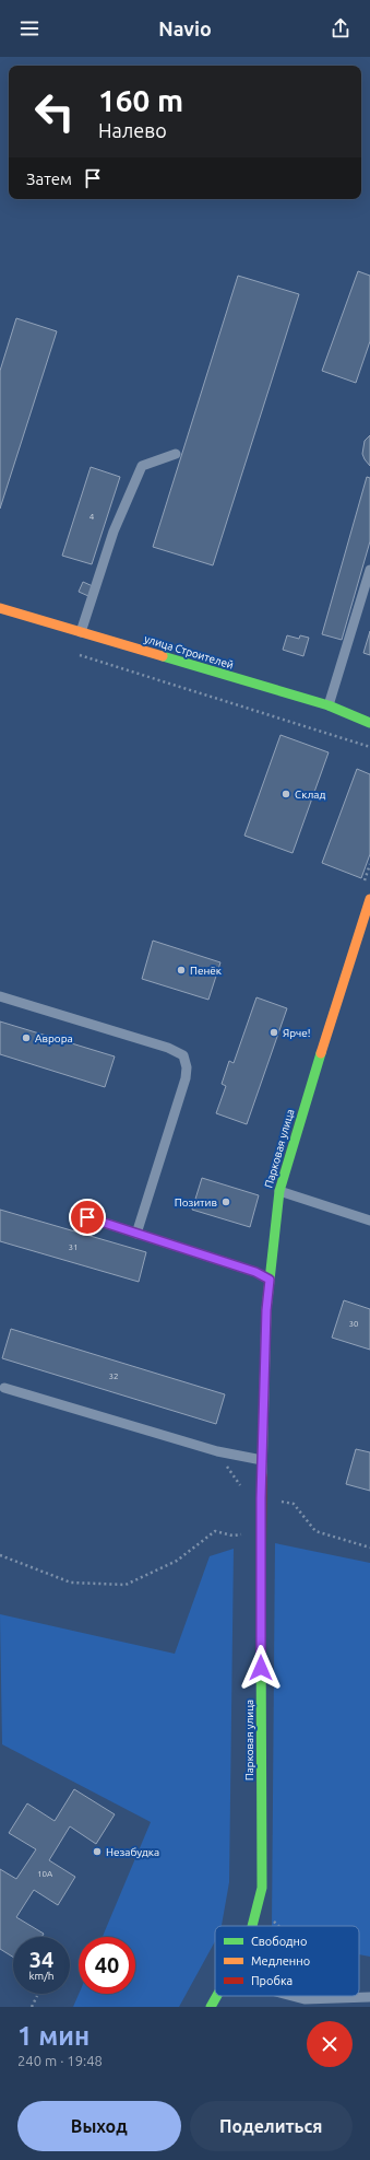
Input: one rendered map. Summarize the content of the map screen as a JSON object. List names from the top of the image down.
{
  "streets": {
    "street": ["улица Строителей", "Парковая улица"]
  },
  "places": [
    "Склад",
    "Пенёк",
    "Ярче!",
    "Аврора",
    "Позитив",
    "Незабудка"
  ],
  "house_numbers": [
    "4",
    "31",
    "30",
    "32",
    "10А"
  ],
  "legend": ["Свободно", "Медленно", "Пробка"],
  "page": {
    "header": "Navio",
    "turn": ["160 m", "Налево"],
    "then": "Затем",
    "speed": "34 km/h",
    "limit": "40",
    "heading": ["1 мин", "240 m · 19:48"],
    "buttons": ["Выход", "Поделиться"]
  }
}
